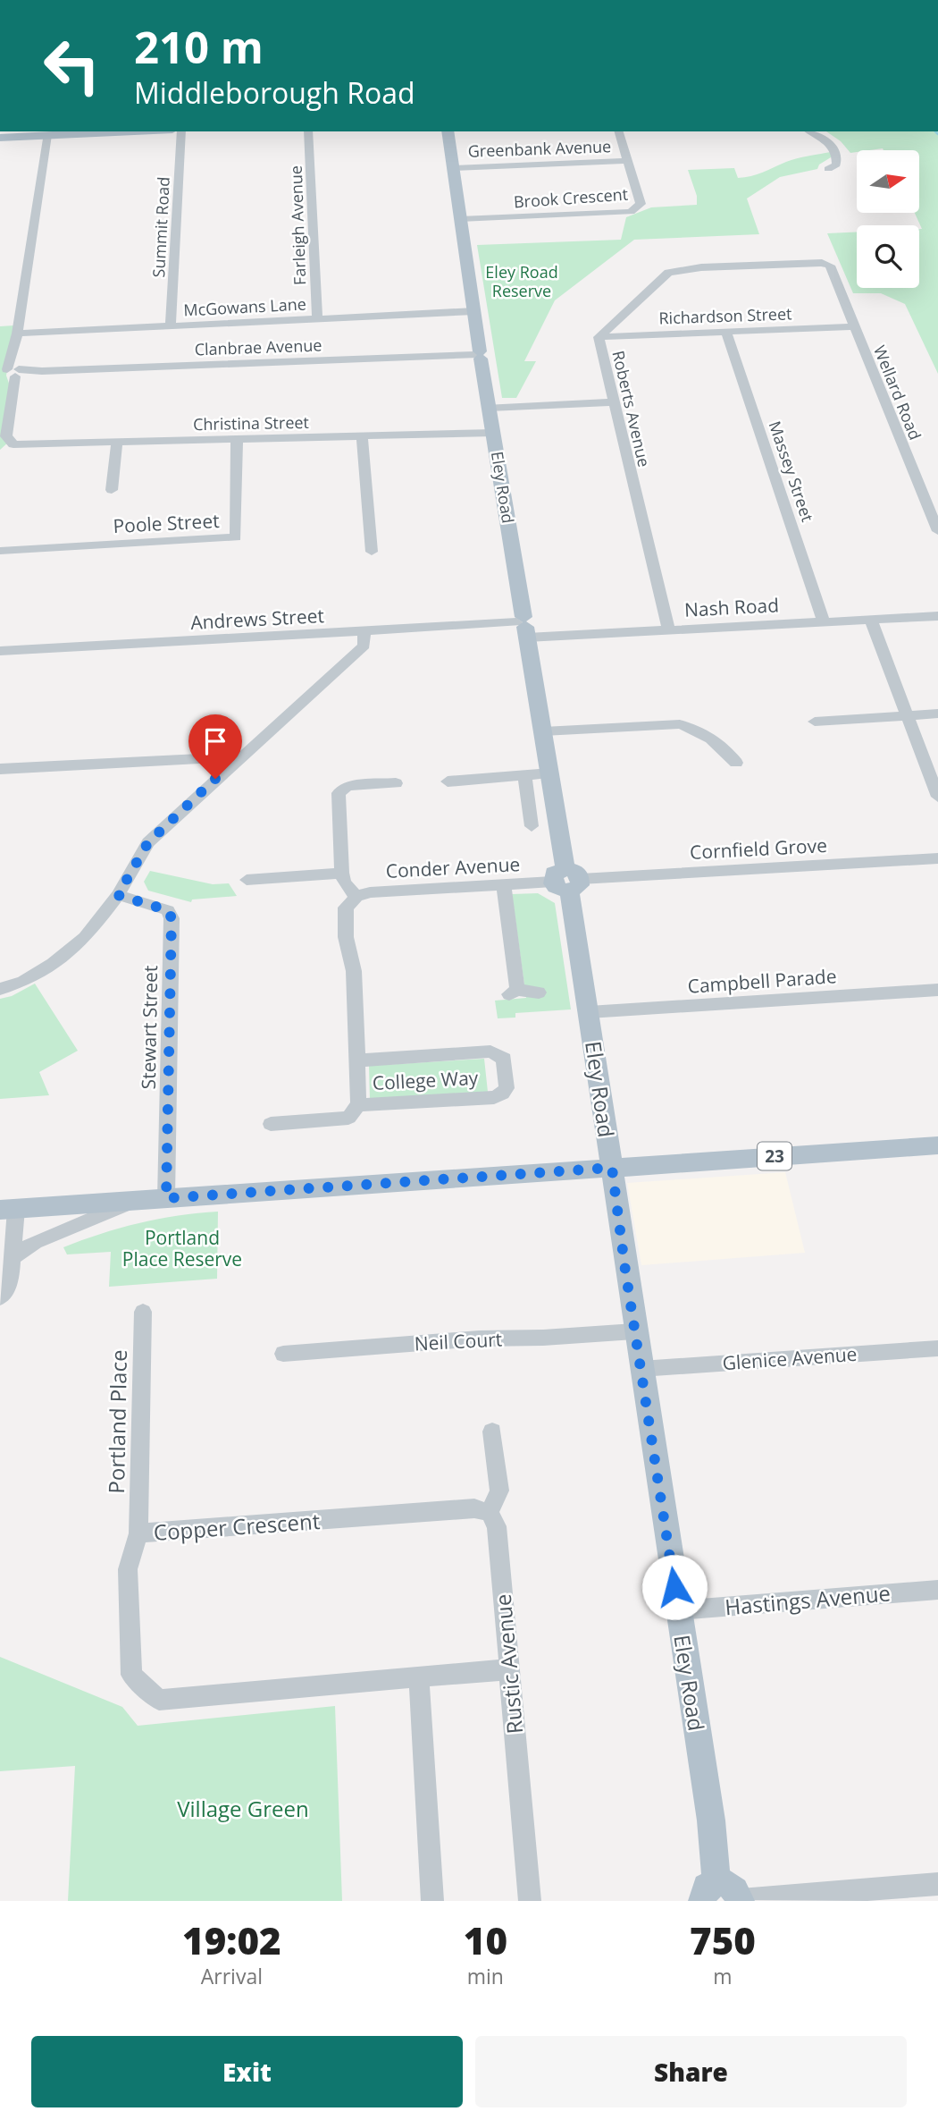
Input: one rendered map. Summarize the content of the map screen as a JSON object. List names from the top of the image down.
{
  "streets": {
    "main road": ["Eley Road", "23"],
    "street": [
      "Greenbank Avenue",
      "Brook Crescent",
      "Farleigh Avenue",
      "Summit Road",
      "McGowans Lane",
      "Richardson Street",
      "Clanbrae Avenue",
      "Wellard Road",
      "Roberts Avenue",
      "Christina Street",
      "Massey Street",
      "Poole Street",
      "Nash Road",
      "Andrews Street",
      "Cornfield Grove",
      "Conder Avenue",
      "Campbell Parade",
      "Stewart Street",
      "College Way",
      "Neil Court",
      "Glenice Avenue",
      "Portland Place",
      "Copper Crescent",
      "Hastings Avenue",
      "Rustic Avenue"
    ]
  },
  "crossings": [
    ["Greenbank Avenue", "Brook Crescent"],
    ["Greenbank Avenue", "Eley Road"],
    ["Brook Crescent", "Eley Road"],
    ["Farleigh Avenue", "McGowans Lane"],
    ["Summit Road", "McGowans Lane"],
    ["McGowans Lane", "Eley Road"],
    ["Richardson Street", "Wellard Road"],
    ["Richardson Street", "Roberts Avenue"],
    ["Richardson Street", "Massey Street"],
    ["Clanbrae Avenue", "Christina Street"],
    ["Clanbrae Avenue", "Eley Road"],
    ["Wellard Road", "Roberts Avenue"],
    ["Roberts Avenue", "Nash Road"],
    ["Christina Street", "Eley Road"],
    ["Christina Street", "Poole Street"],
    ["Massey Street", "Nash Road"],
    ["Eley Road", "Nash Road"],
    ["Eley Road", "Andrews Street"],
    ["Eley Road", "Cornfield Grove"],
    ["Eley Road", "Conder Avenue"],
    ["Eley Road", "Campbell Parade"],
    ["Eley Road", "23"],
    ["Eley Road", "Neil Court"],
    ["Eley Road", "Glenice Avenue"],
    ["Eley Road", "Hastings Avenue"],
    ["Nash Road", "Andrews Street"],
    ["Cornfield Grove", "Conder Avenue"],
    ["Conder Avenue", "College Way"],
    ["Stewart Street", "23"],
    ["Portland Place", "Copper Crescent"],
    ["Copper Crescent", "Rustic Avenue"]
  ],
  "parks": ["Eley Road Reserve", "Portland Place Reserve", "Village Green"],
  "north": "right",
  "page": {
    "turn": ["210 m", "Middleborough Road"],
    "eta": [
      "19:02",
      "Arrival",
      "10",
      "min",
      "750",
      "m"
    ],
    "buttons": ["Exit", "Share"]
  }
}
